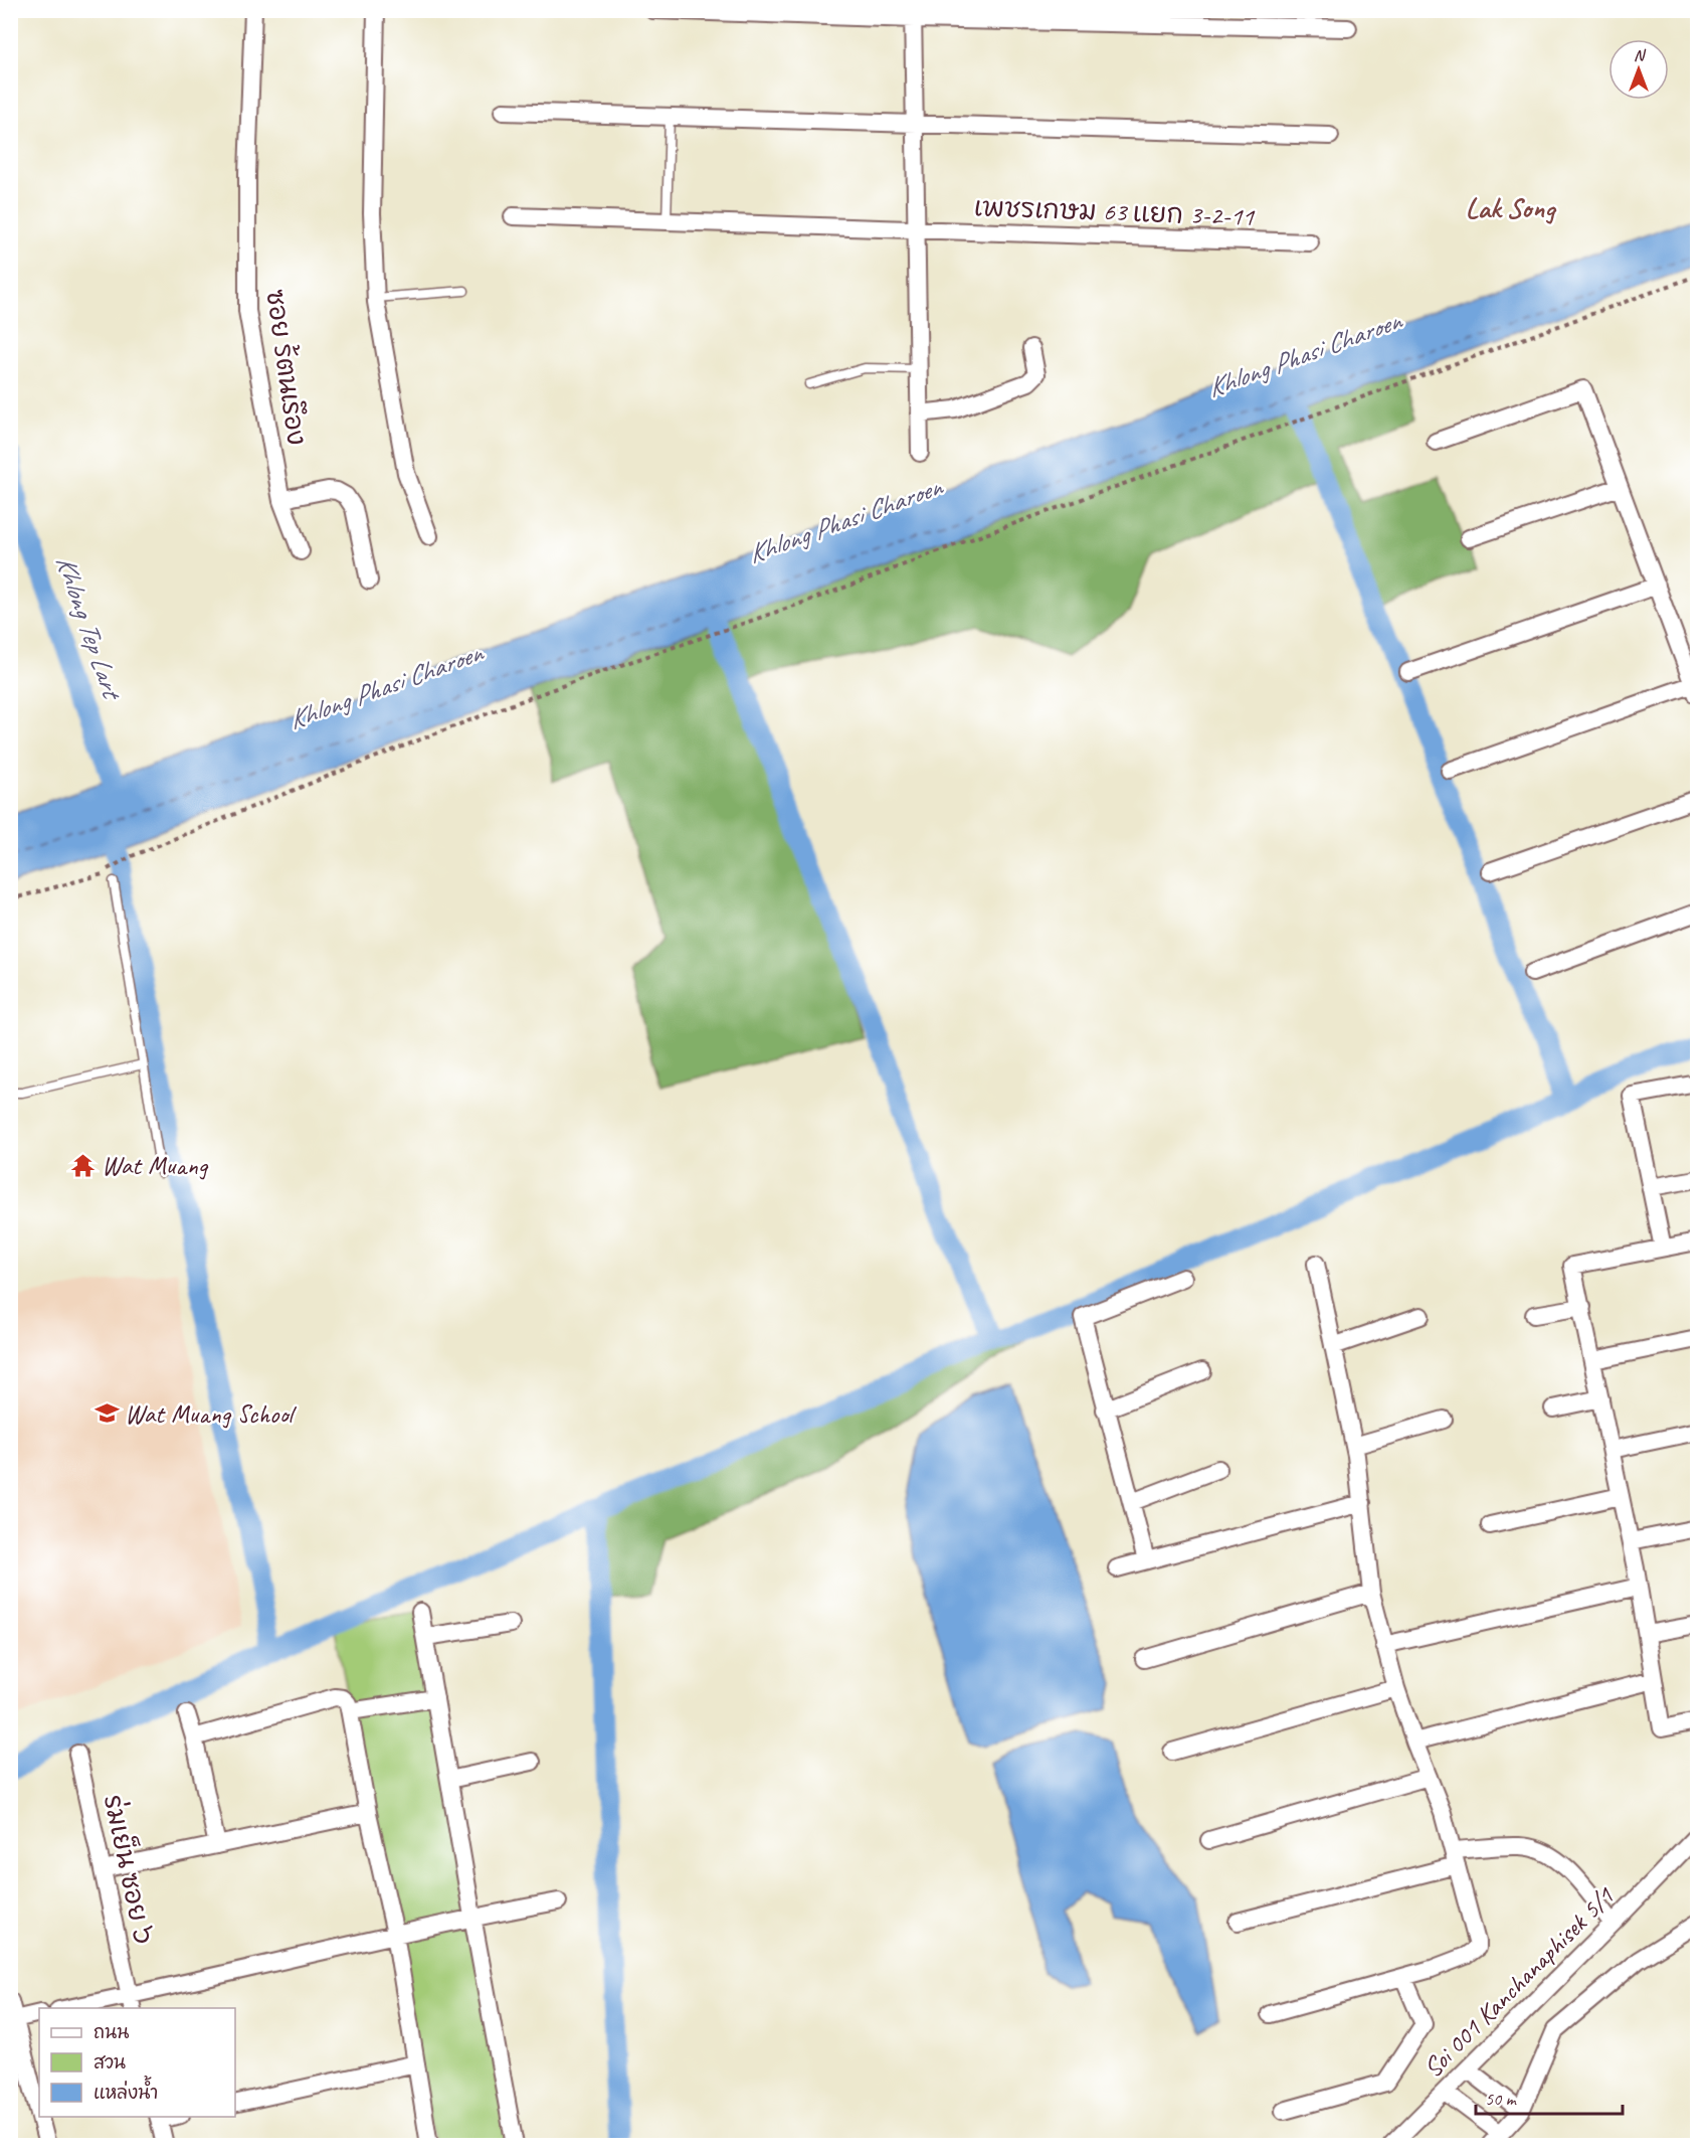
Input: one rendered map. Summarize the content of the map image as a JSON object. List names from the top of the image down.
{
  "streets": {
    "street": [
      "เพชรเกษม 63 แยก 3-2-11",
      "ซอย ร้ตนเรึอง",
      "ร่มเย็น ซอย ๖",
      "Soi 001 Kanchanaphisek 5/1"
    ]
  },
  "districts": ["Lak Song"],
  "water": ["Khlong Phasi Charoen", "Khlong Tep Lart"],
  "places": {
    "temple": ["Wat Muang"],
    "school or university": ["Wat Muang School"]
  },
  "legend": ["ถนน", "สวน", "แหล่งน้ำ"],
  "scale_bar": "50 m",
  "north": "top"
}
